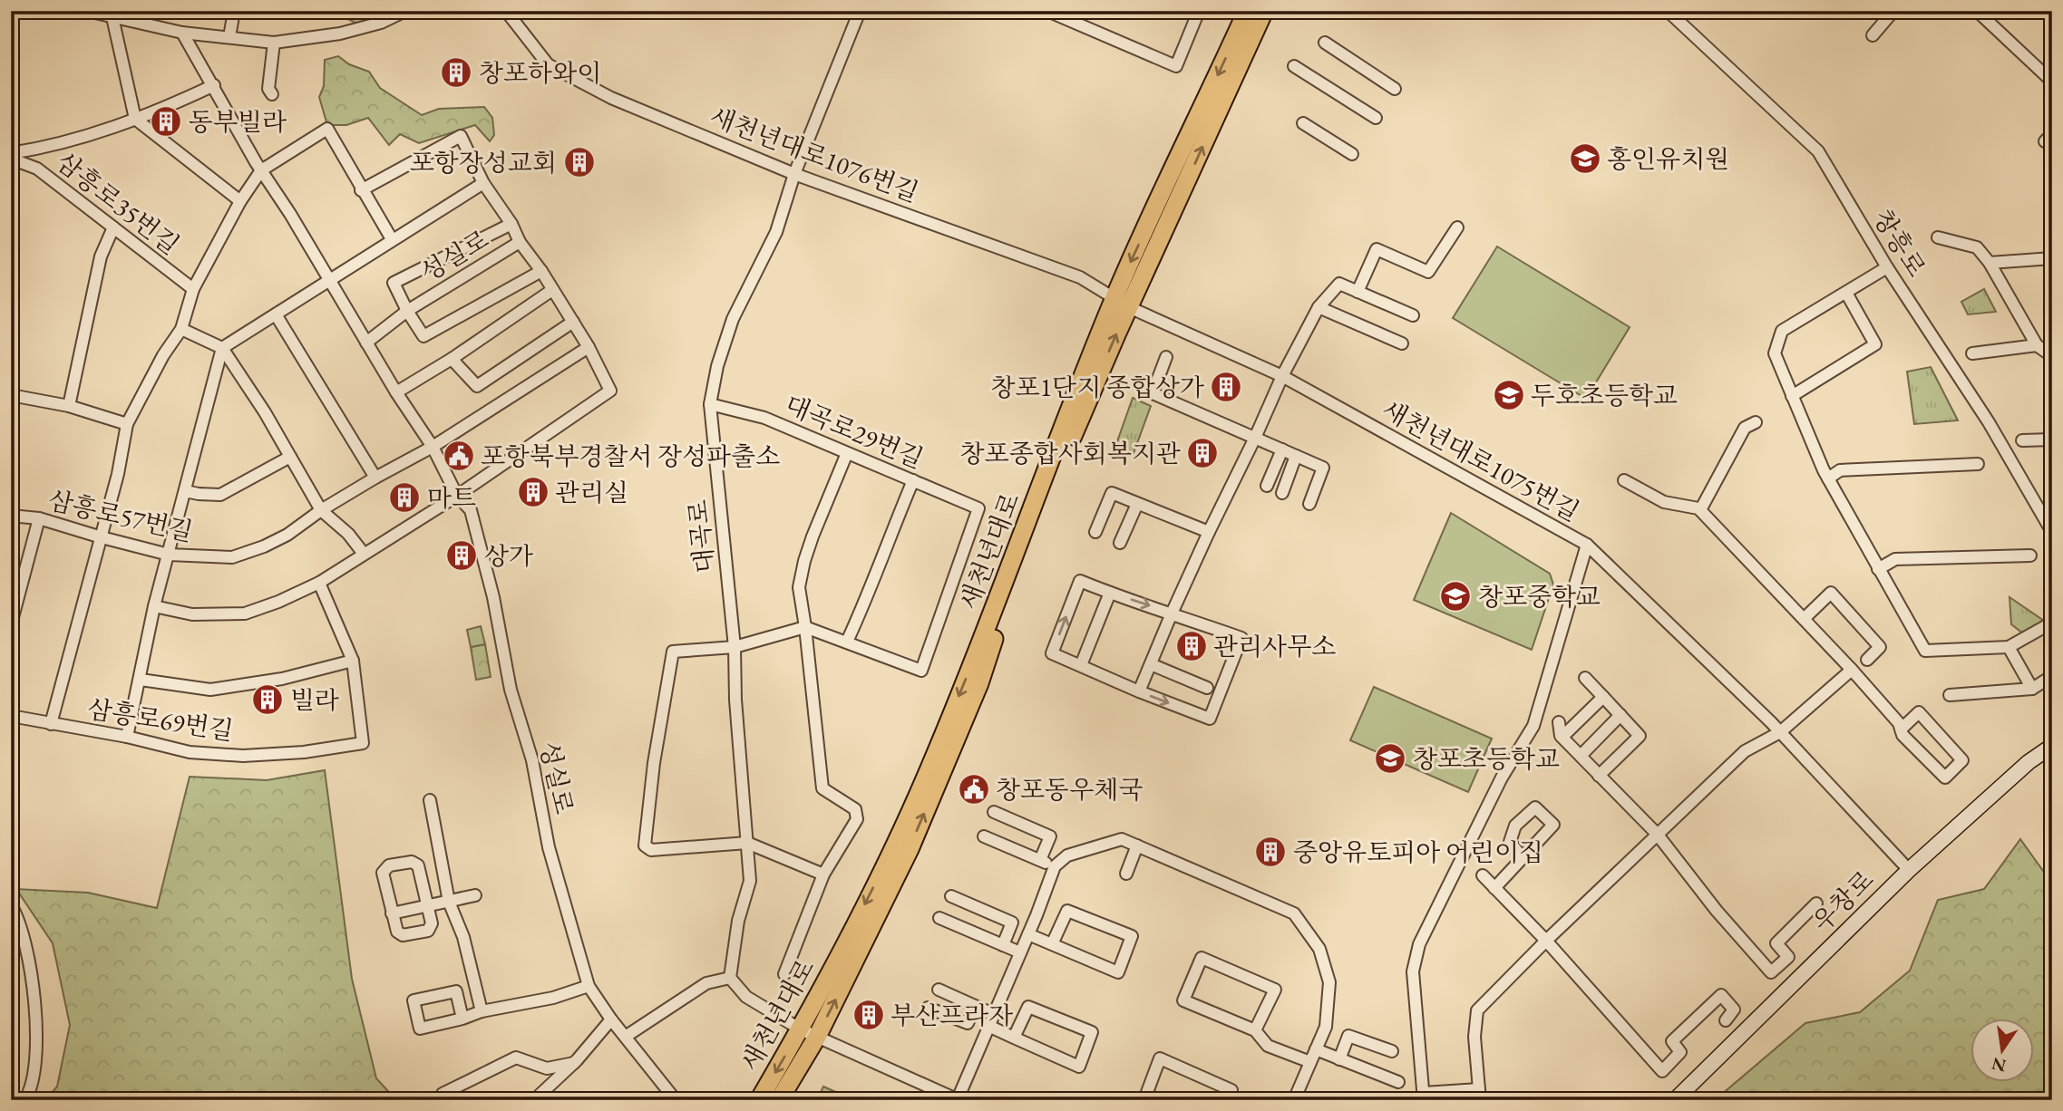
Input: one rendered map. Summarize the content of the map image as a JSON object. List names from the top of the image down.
{
  "streets": {
    "main road": ["새천년대로", "우창로"],
    "street": [
      "새천년대로1076번길",
      "삼흥로35번길",
      "창흥로",
      "성실로",
      "대곡로29번길",
      "새천년대로1075번길",
      "삼흥로57번길",
      "대곡로",
      "삼흥로69번길"
    ]
  },
  "crossings": [
    ["새천년대로1076번길", "새천년대로1075번길"],
    ["새천년대로1076번길", "대곡로"],
    ["새천년대로1076번길", "새천년대로"],
    ["성실로", "삼흥로57번길"],
    ["대곡로29번길", "대곡로"],
    ["새천년대로1075번길", "새천년대로"]
  ],
  "places": {
    "building": [
      "창포하와이",
      "동부빌라",
      "포항장성교회",
      "창포1단지 종합상가",
      "창포종합사회복지관",
      "관리실",
      "마트",
      "상가",
      "관리사무소",
      "빌라",
      "중앙유토피아 어린이집",
      "부산프라자"
    ],
    "school or university": [
      "홍인유치원",
      "두호초등학교",
      "창포중학교",
      "창포초등학교"
    ],
    "public building": ["포항북부경찰서 장성파출소", "창포동우체국"]
  },
  "north": "bottom"
}
